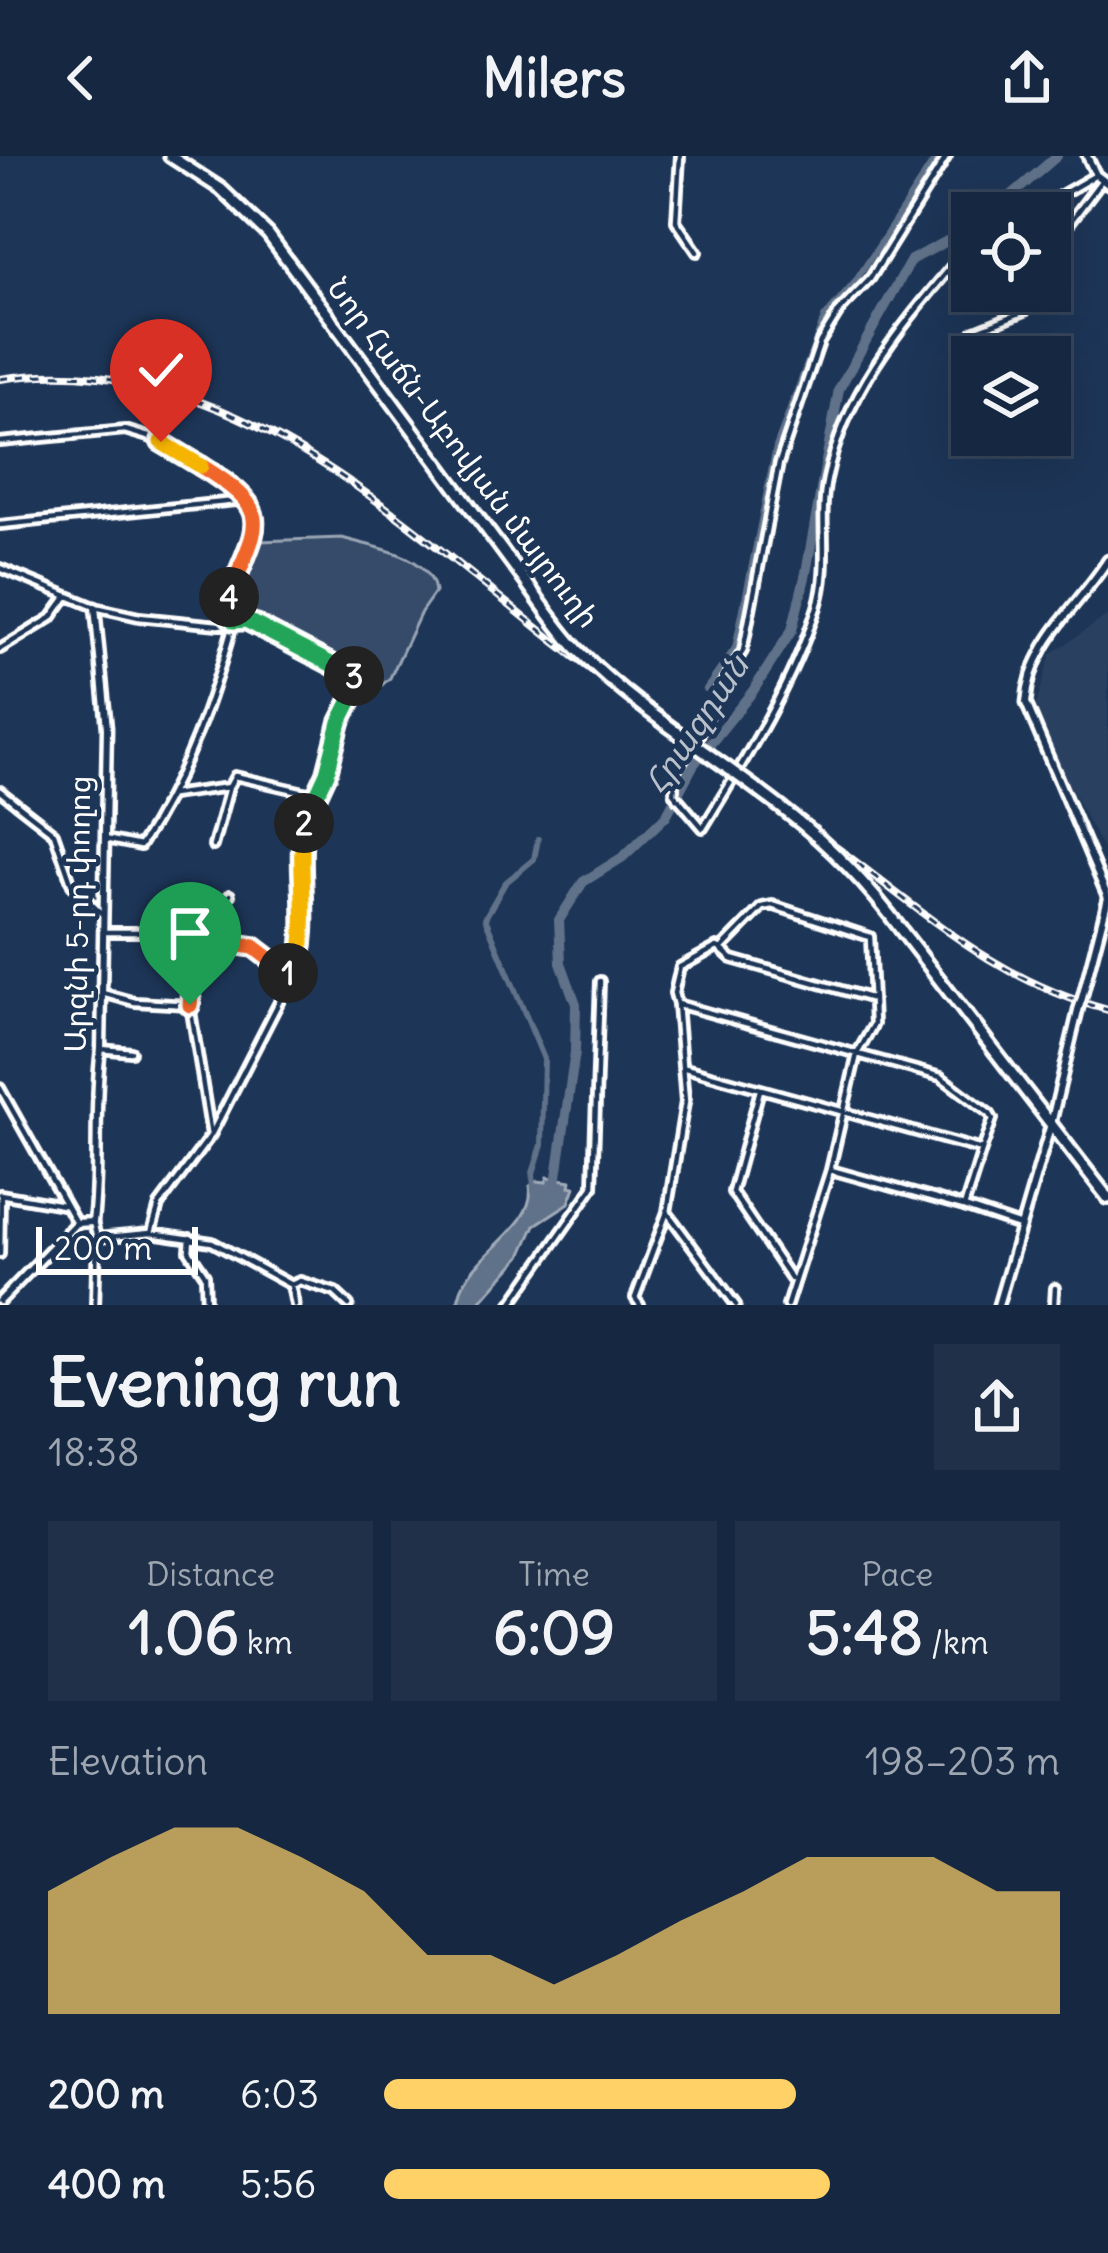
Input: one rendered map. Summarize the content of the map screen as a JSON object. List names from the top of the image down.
{
  "streets": {
    "main road": ["Նոր Հաճն-Աբովյան մայրուղի"],
    "street": ["Արզնի 5-րդ փողոց"]
  },
  "water": ["Հրազդան"],
  "scale_bar": "200 m",
  "page": {
    "header": "Milers",
    "pins": [
      "4",
      "3",
      "2",
      "1"
    ],
    "scale": "200 m",
    "heading": ["Evening run", "18:38"],
    "stats": [
      ["Distance", "1.06 km"],
      ["Time", "6:09"],
      ["Pace", "5:48 /km"]
    ],
    "chart": ["Elevation", "198–203 m"],
    "list": [
      {
        "name": "200 m",
        "note": "6:03"
      },
      {
        "name": "400 m",
        "note": "5:56"
      }
    ]
  }
}
